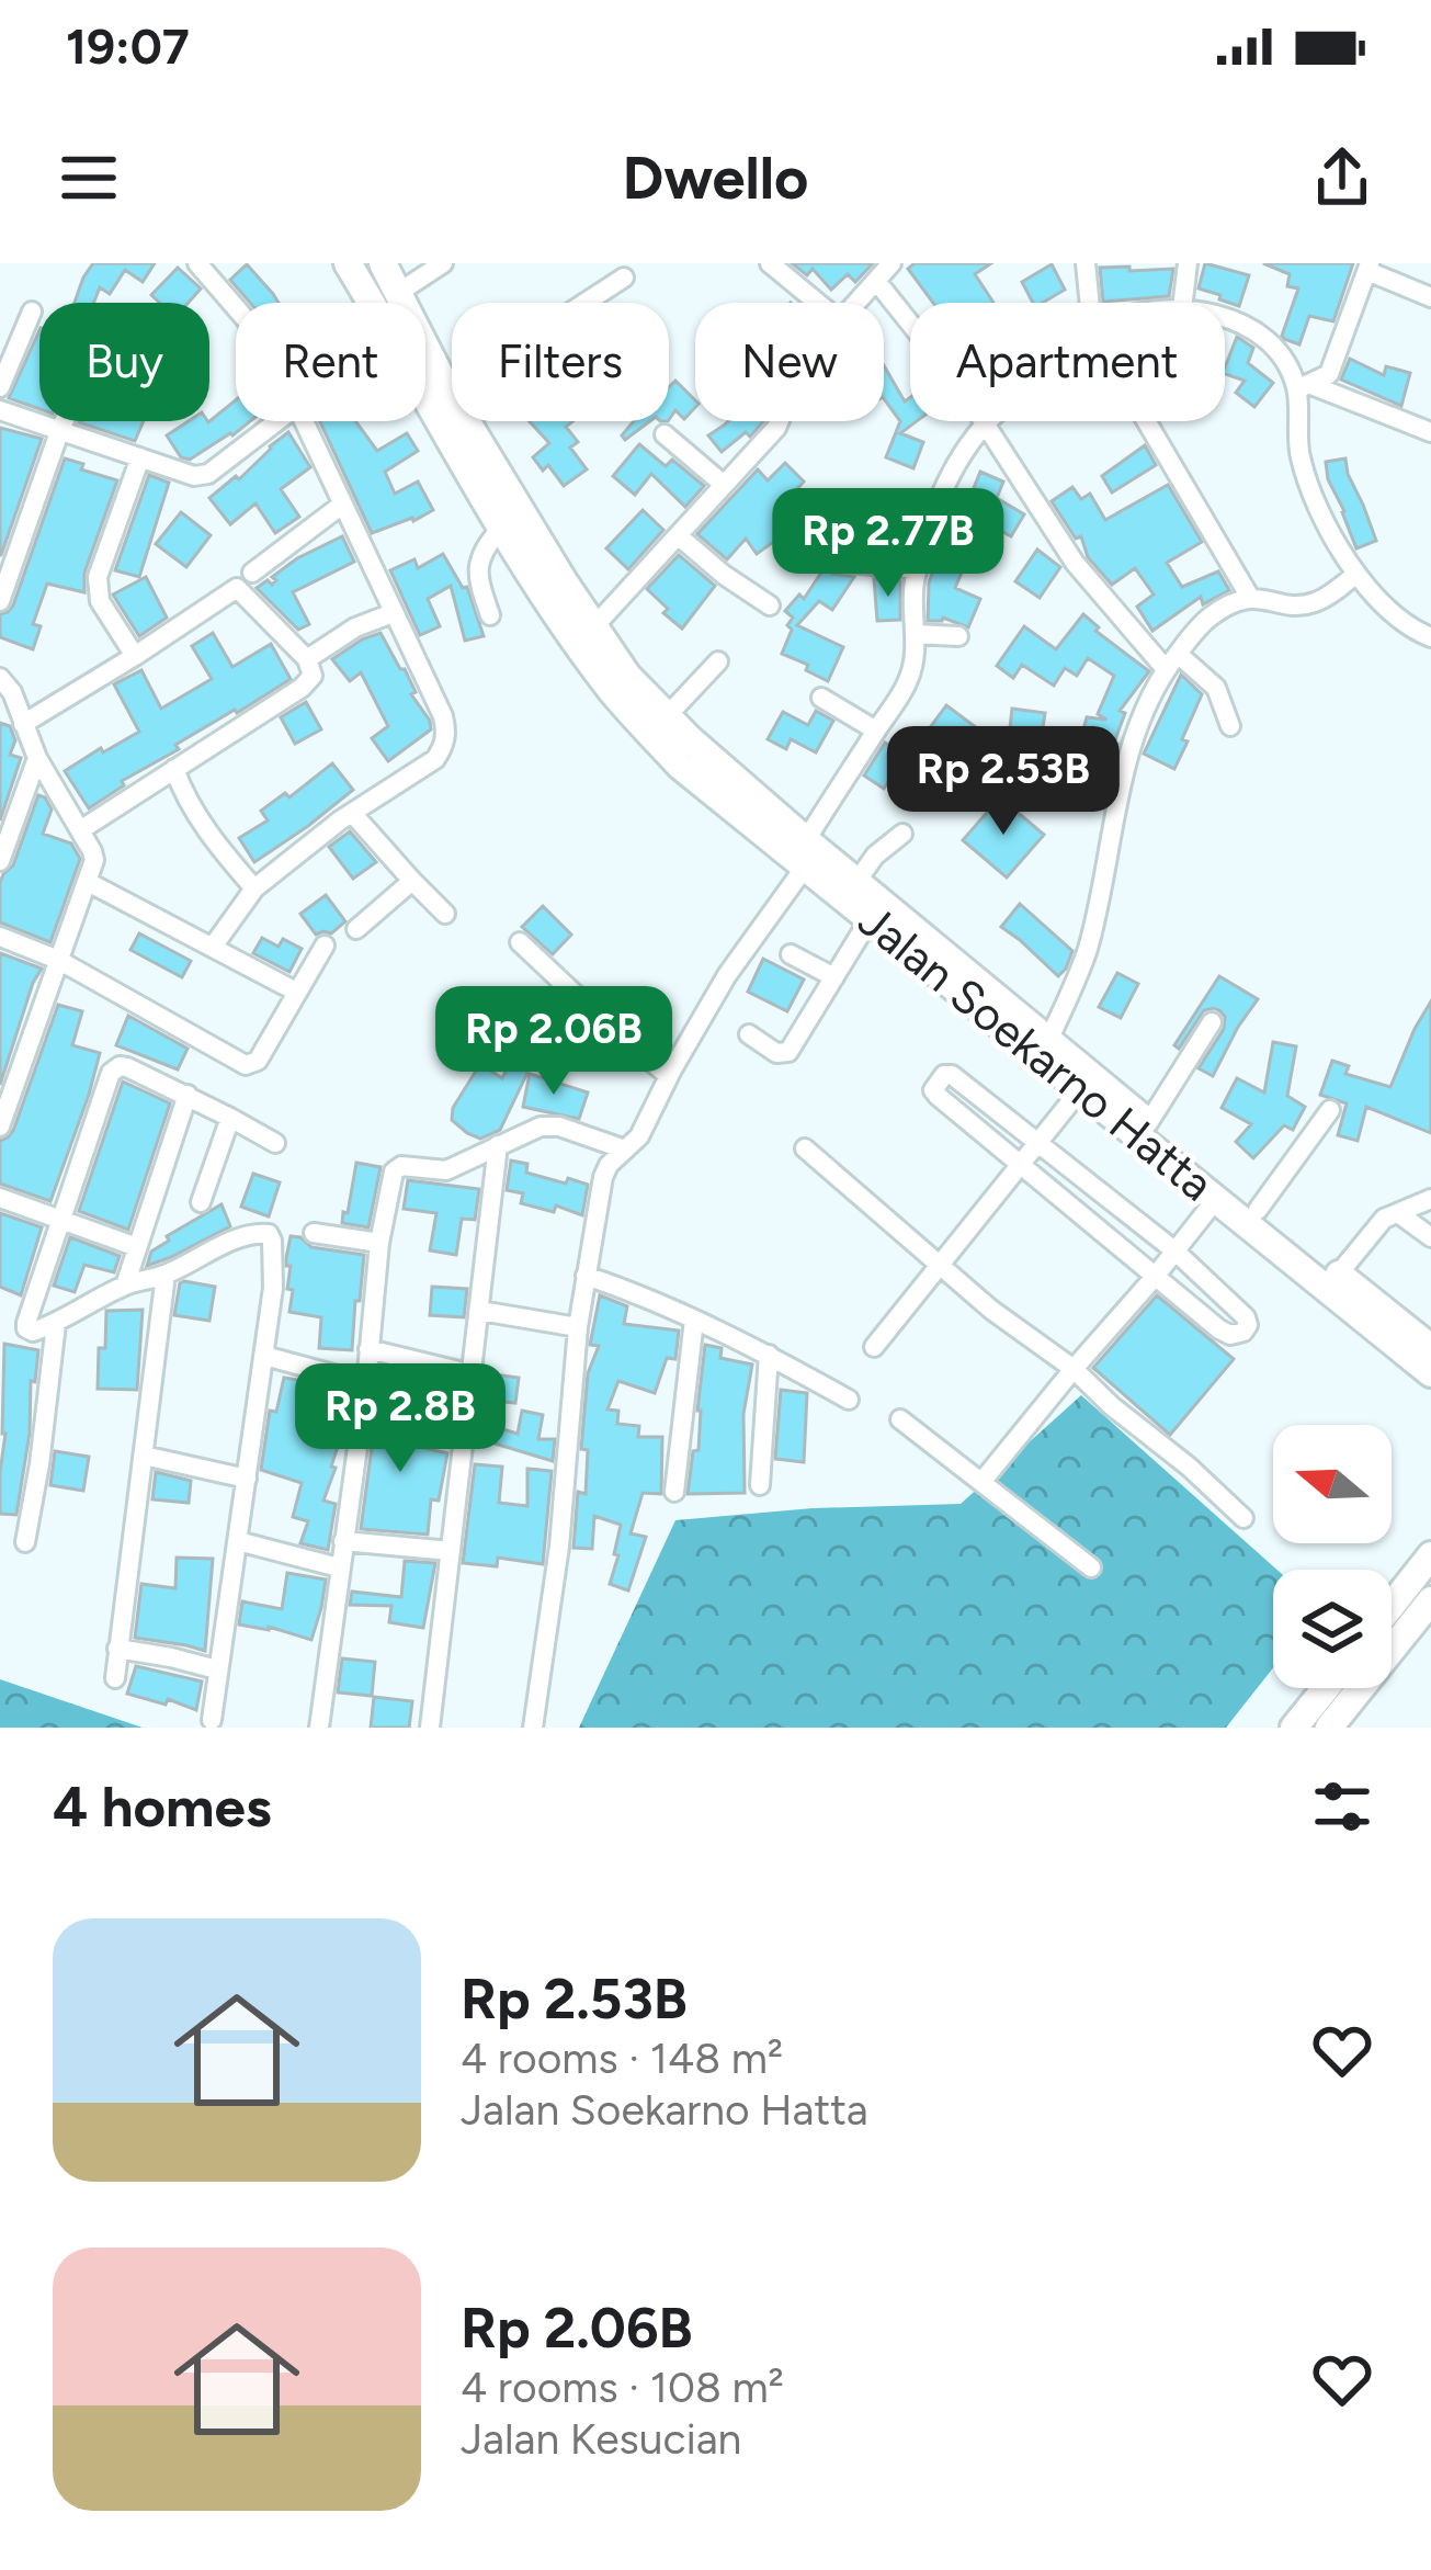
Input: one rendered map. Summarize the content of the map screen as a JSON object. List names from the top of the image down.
{
  "streets": {
    "highway": ["Jalan Soekarno Hatta"]
  },
  "north": "left",
  "page": {
    "status": "19:07",
    "header": "Dwello",
    "chip": [
      "Buy",
      "Rent",
      "Filters",
      "New",
      "Apartment"
    ],
    "price": [
      "Rp 2.77B",
      "Rp 2.53B",
      "Rp 2.06B",
      "Rp 2.8B"
    ],
    "heading": "4 homes",
    "list": [
      {
        "name": "Rp 2.53B",
        "note": "4 rooms · 148 m² · Jalan Soekarno Hatta"
      },
      {
        "name": "Rp 2.06B",
        "note": "4 rooms · 108 m² · Jalan Kesucian"
      }
    ]
  }
}
